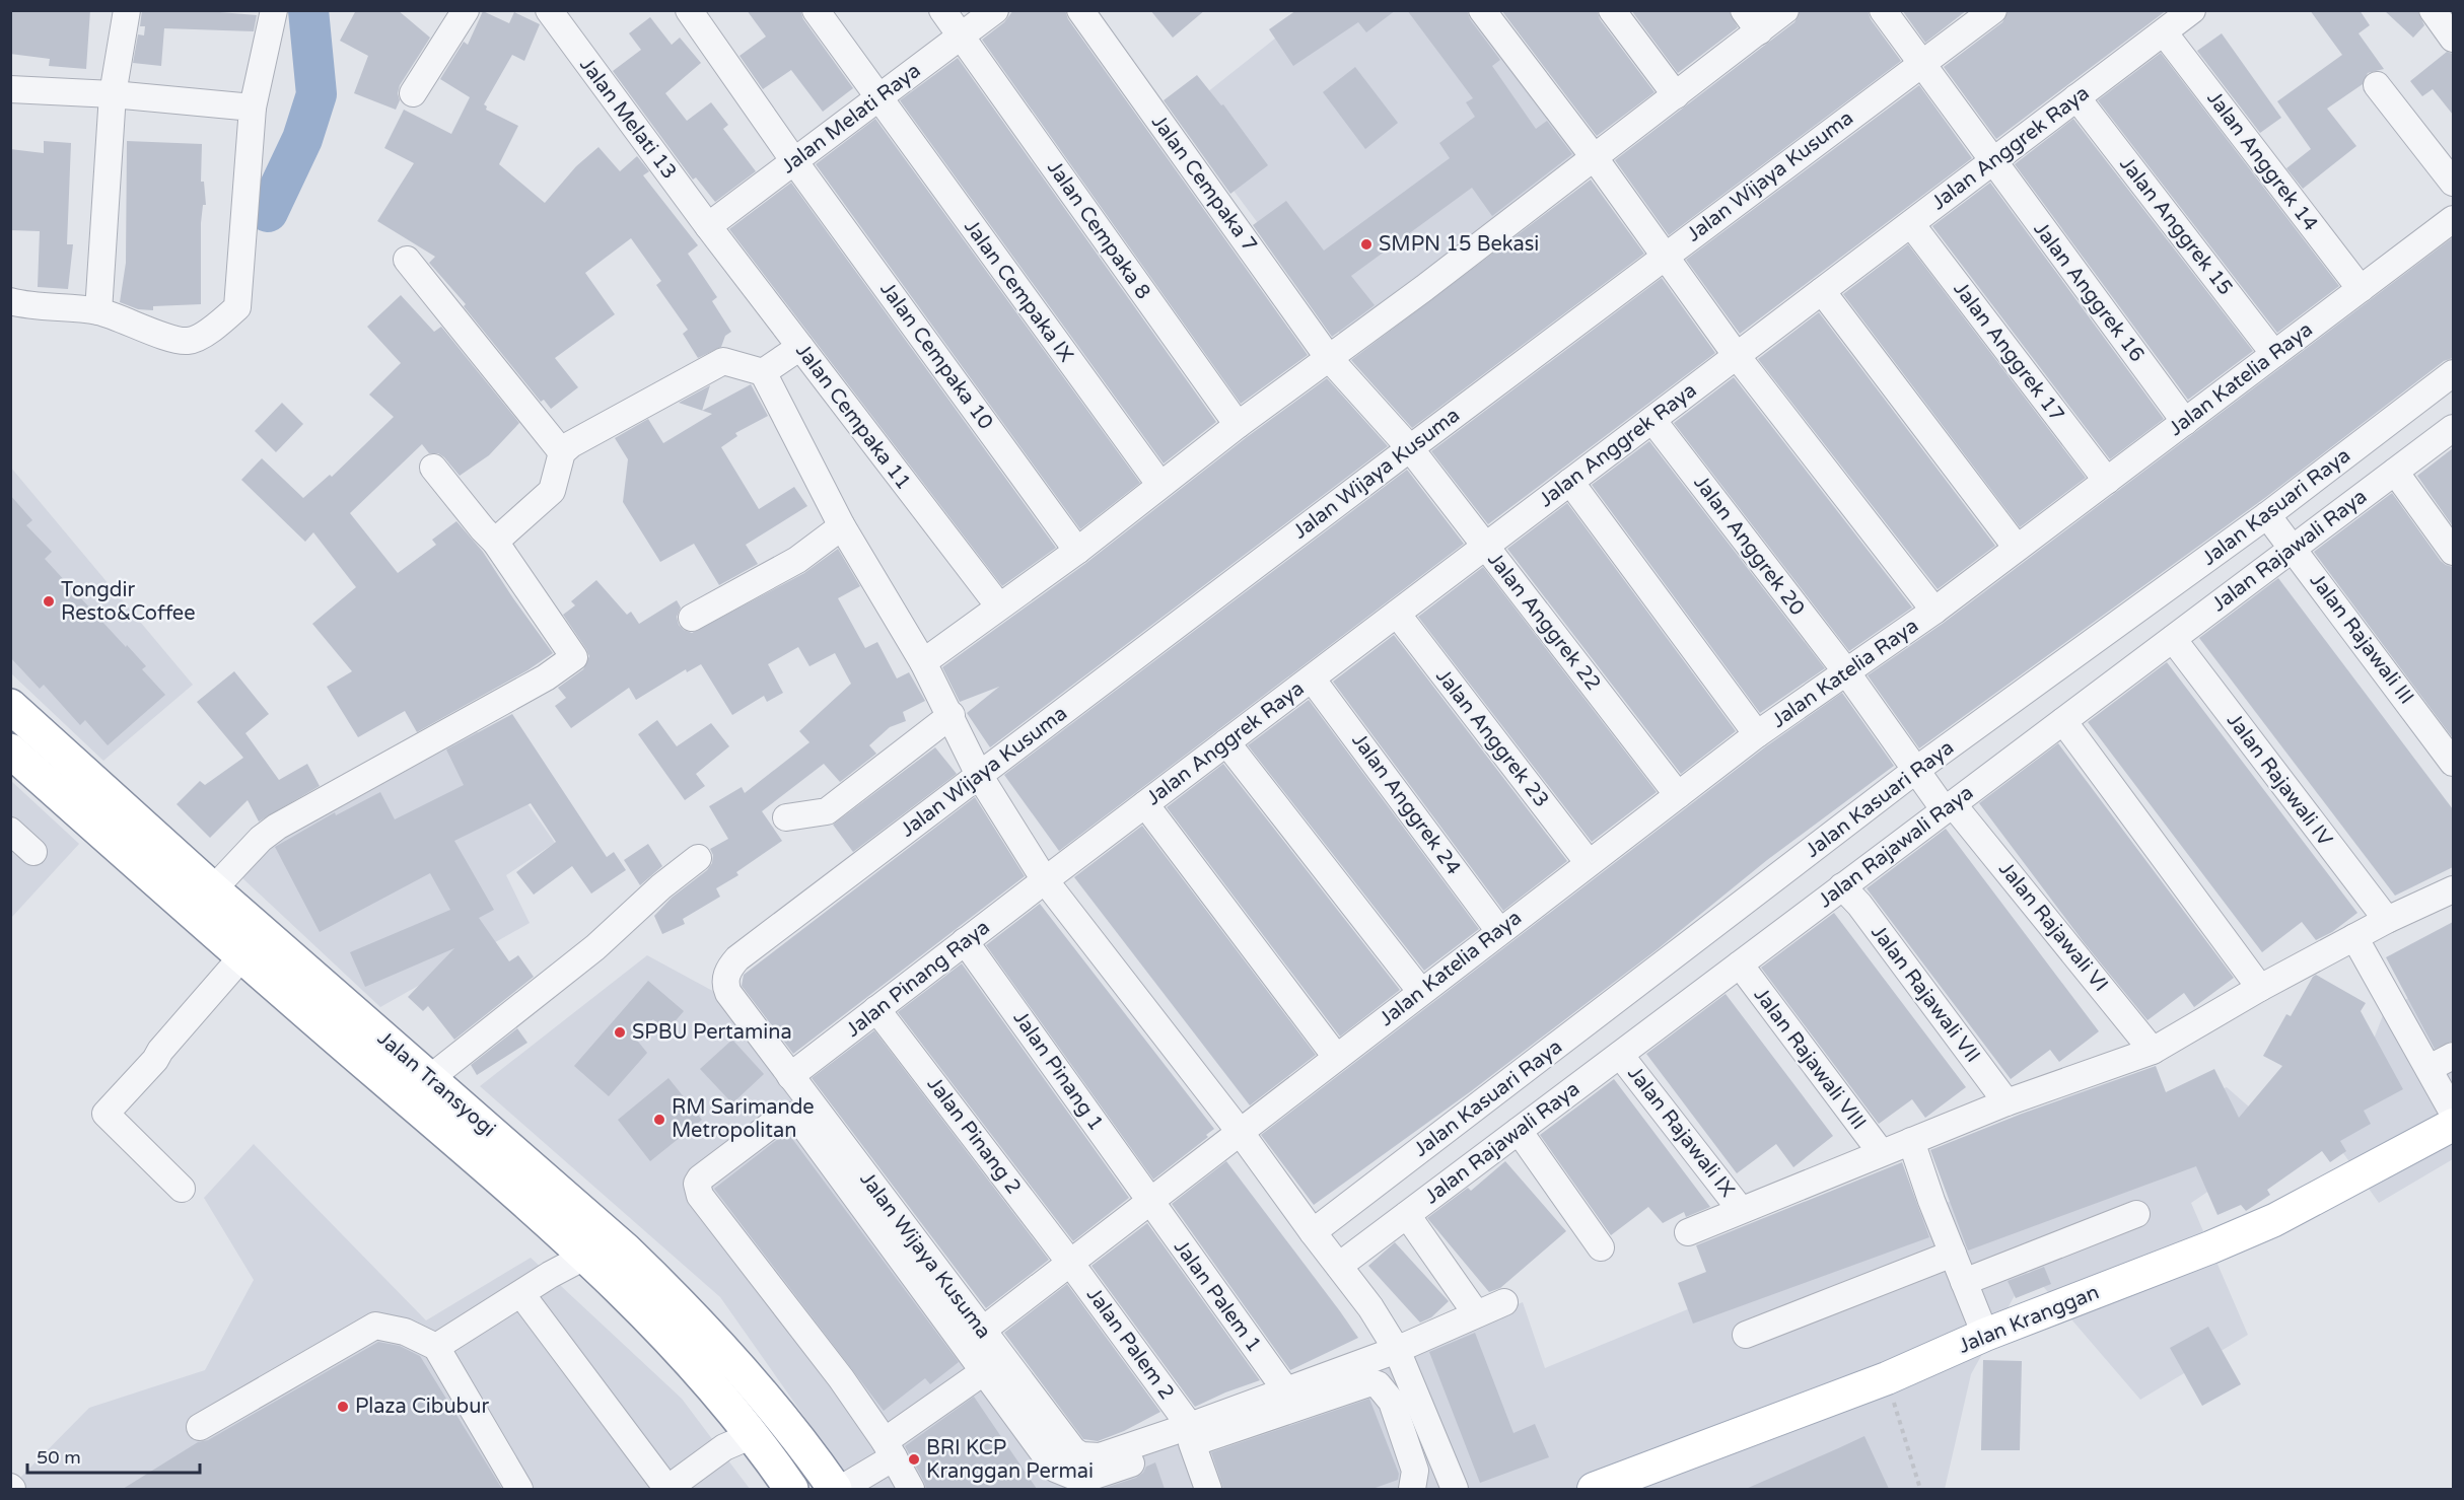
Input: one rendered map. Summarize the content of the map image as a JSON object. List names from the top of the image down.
{
  "streets": {
    "highway": ["Jalan Transyogi"],
    "main road": ["Jalan Kranggan"],
    "street": [
      "Jalan Melati 13",
      "Jalan Melati Raya",
      "Jalan Anggrek Raya",
      "Jalan Anggrek 14",
      "Jalan Wijaya Kusuma",
      "Jalan Cempaka 7",
      "Jalan Anggrek 15",
      "Jalan Cempaka 8",
      "Jalan Cempaka IX",
      "Jalan Anggrek 16",
      "Jalan Anggrek 17",
      "Jalan Cempaka 10",
      "Jalan Katelia Raya",
      "Jalan Cempaka 11",
      "Jalan Kasuari Raya",
      "Jalan Anggrek 20",
      "Jalan Rajawali Raya",
      "Jalan Anggrek 22",
      "Jalan Rajawali III",
      "Jalan Anggrek 23",
      "Jalan Rajawali IV",
      "Jalan Anggrek 24",
      "Jalan Rajawali VI",
      "Jalan Pinang Raya",
      "Jalan Rajawali VII",
      "Jalan Rajawali VIII",
      "Jalan Pinang 1",
      "Jalan Rajawali IX",
      "Jalan Pinang 2",
      "Jalan Palem 1",
      "Jalan Palem 2"
    ]
  },
  "crossings": [
    ["Jalan Melati 13", "Jalan Melati Raya"],
    ["Jalan Melati 13", "Jalan Cempaka 11"],
    ["Jalan Melati Raya", "Jalan Cempaka 8"],
    ["Jalan Melati Raya", "Jalan Cempaka IX"],
    ["Jalan Melati Raya", "Jalan Cempaka 10"],
    ["Jalan Melati Raya", "Jalan Cempaka 11"],
    ["Jalan Anggrek Raya", "Jalan Anggrek 14"],
    ["Jalan Anggrek Raya", "Jalan Anggrek 15"],
    ["Jalan Anggrek Raya", "Jalan Anggrek 16"],
    ["Jalan Anggrek Raya", "Jalan Anggrek 17"],
    ["Jalan Anggrek Raya", "Jalan Anggrek 20"],
    ["Jalan Anggrek Raya", "Jalan Anggrek 22"],
    ["Jalan Anggrek Raya", "Jalan Anggrek 23"],
    ["Jalan Anggrek Raya", "Jalan Anggrek 24"],
    ["Jalan Anggrek Raya", "Jalan Pinang Raya"],
    ["Jalan Anggrek 14", "Jalan Katelia Raya"],
    ["Jalan Wijaya Kusuma", "Jalan Cempaka 7"],
    ["Jalan Wijaya Kusuma", "Jalan Anggrek 16"],
    ["Jalan Wijaya Kusuma", "Jalan Katelia Raya"],
    ["Jalan Wijaya Kusuma", "Jalan Anggrek 22"],
    ["Jalan Wijaya Kusuma", "Jalan Pinang Raya"],
    ["Jalan Wijaya Kusuma", "Jalan Palem 1"],
    ["Jalan Wijaya Kusuma", "Jalan Palem 2"],
    ["Jalan Cempaka 7", "Jalan Anggrek 22"],
    ["Jalan Anggrek 15", "Jalan Katelia Raya"],
    ["Jalan Anggrek 16", "Jalan Katelia Raya"],
    ["Jalan Anggrek 17", "Jalan Katelia Raya"],
    ["Jalan Katelia Raya", "Jalan Anggrek 20"],
    ["Jalan Katelia Raya", "Jalan Anggrek 22"],
    ["Jalan Katelia Raya", "Jalan Anggrek 23"],
    ["Jalan Katelia Raya", "Jalan Anggrek 24"],
    ["Jalan Katelia Raya", "Jalan Pinang 1"],
    ["Jalan Katelia Raya", "Jalan Pinang 2"],
    ["Jalan Katelia Raya", "Jalan Palem 1"],
    ["Jalan Katelia Raya", "Jalan Palem 2"],
    ["Jalan Kasuari Raya", "Jalan Anggrek 20"],
    ["Jalan Kasuari Raya", "Jalan Rajawali III"],
    ["Jalan Kasuari Raya", "Jalan Rajawali VI"],
    ["Jalan Anggrek 20", "Jalan Rajawali VI"],
    ["Jalan Rajawali Raya", "Jalan Rajawali III"],
    ["Jalan Rajawali Raya", "Jalan Rajawali IV"],
    ["Jalan Rajawali Raya", "Jalan Rajawali VI"],
    ["Jalan Rajawali Raya", "Jalan Rajawali VII"],
    ["Jalan Rajawali Raya", "Jalan Rajawali VIII"],
    ["Jalan Rajawali Raya", "Jalan Rajawali IX"],
    ["Jalan Pinang Raya", "Jalan Pinang 1"],
    ["Jalan Pinang Raya", "Jalan Pinang 2"],
    ["Jalan Pinang 1", "Jalan Palem 1"],
    ["Jalan Pinang 2", "Jalan Palem 2"]
  ],
  "places": [
    "SMPN 15 Bekasi",
    "Tongdir Resto&Coffee",
    "SPBU Pertamina",
    "RM Sarimande Metropolitan",
    "Plaza Cibubur",
    "BRI KCP Kranggan Permai"
  ],
  "scale_bar": "50 m"
}
